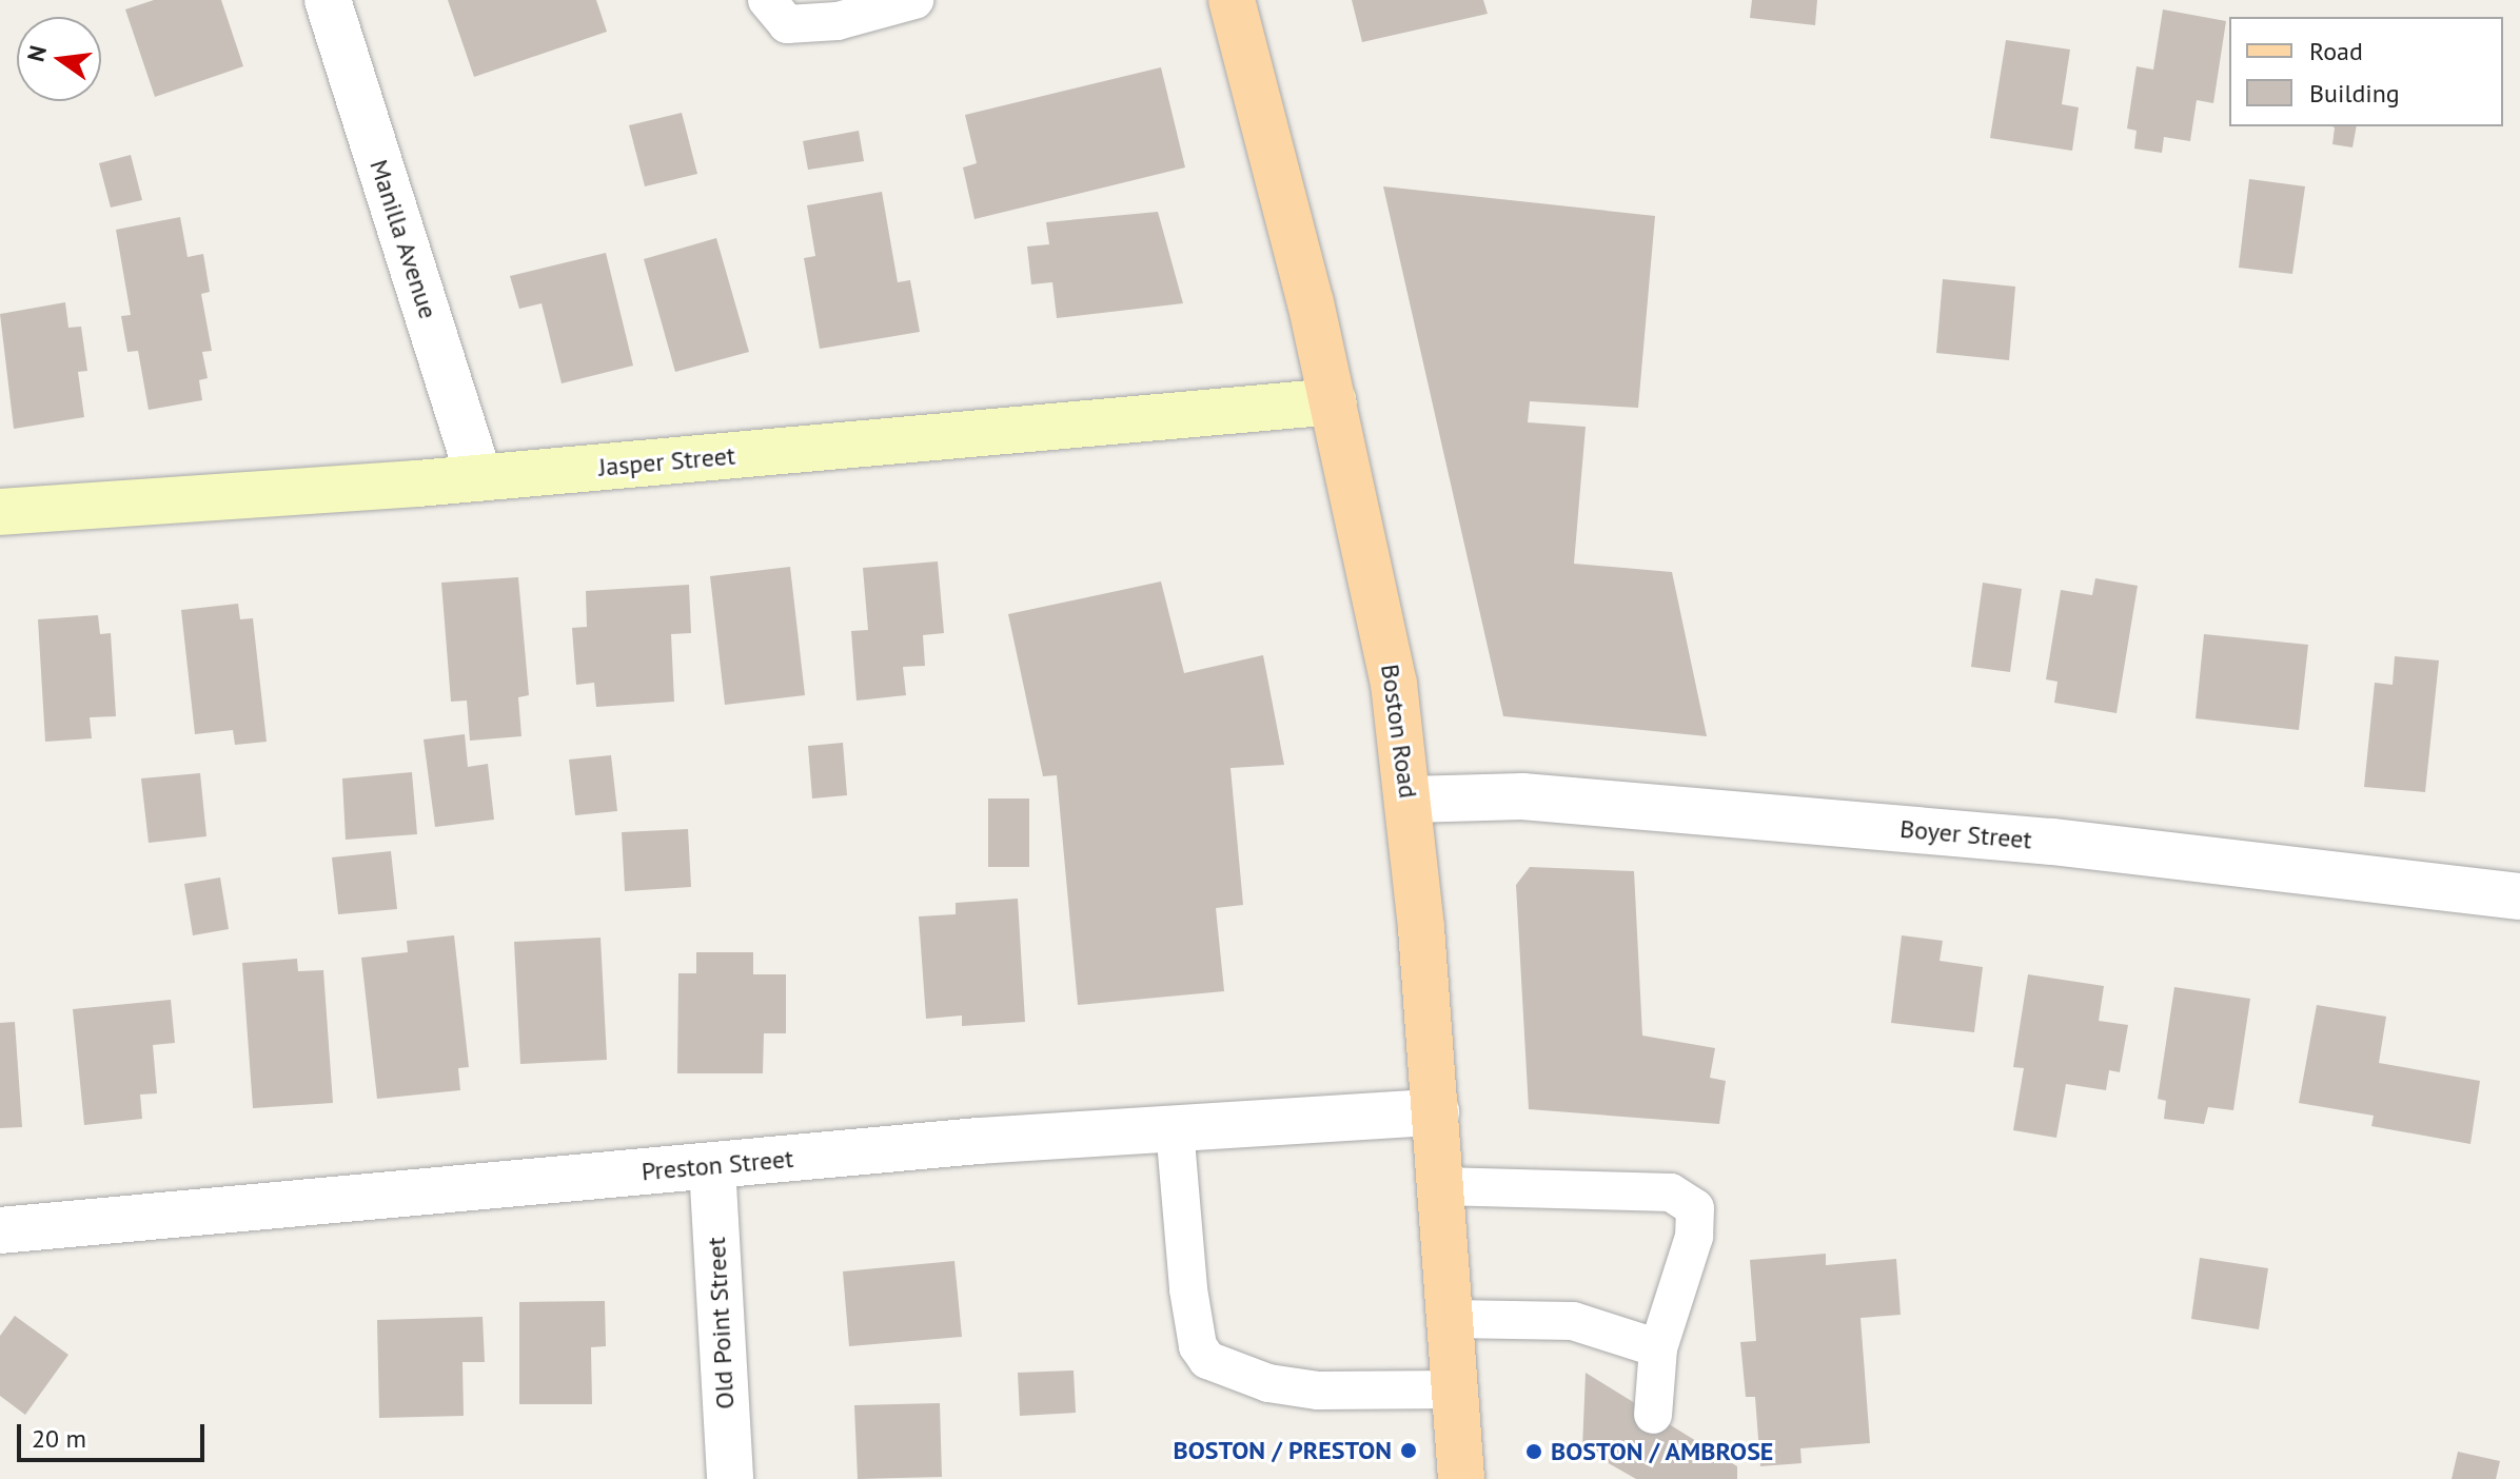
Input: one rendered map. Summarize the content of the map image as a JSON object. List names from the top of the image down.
{
  "streets": {
    "main road": ["Jasper Street", "Boston Road"],
    "street": [
      "Manilla Avenue",
      "Boyer Street",
      "Preston Street",
      "Old Point Street"
    ]
  },
  "crossings": [
    ["Manilla Avenue", "Jasper Street"],
    ["Jasper Street", "Boston Road"],
    ["Boston Road", "Boyer Street"],
    ["Boston Road", "Preston Street"],
    ["Preston Street", "Old Point Street"]
  ],
  "places": ["BOSTON / PRESTON", "BOSTON / AMBROSE"],
  "legend": ["Road", "Building"],
  "scale_bar": "20 m",
  "north": "left"
}
